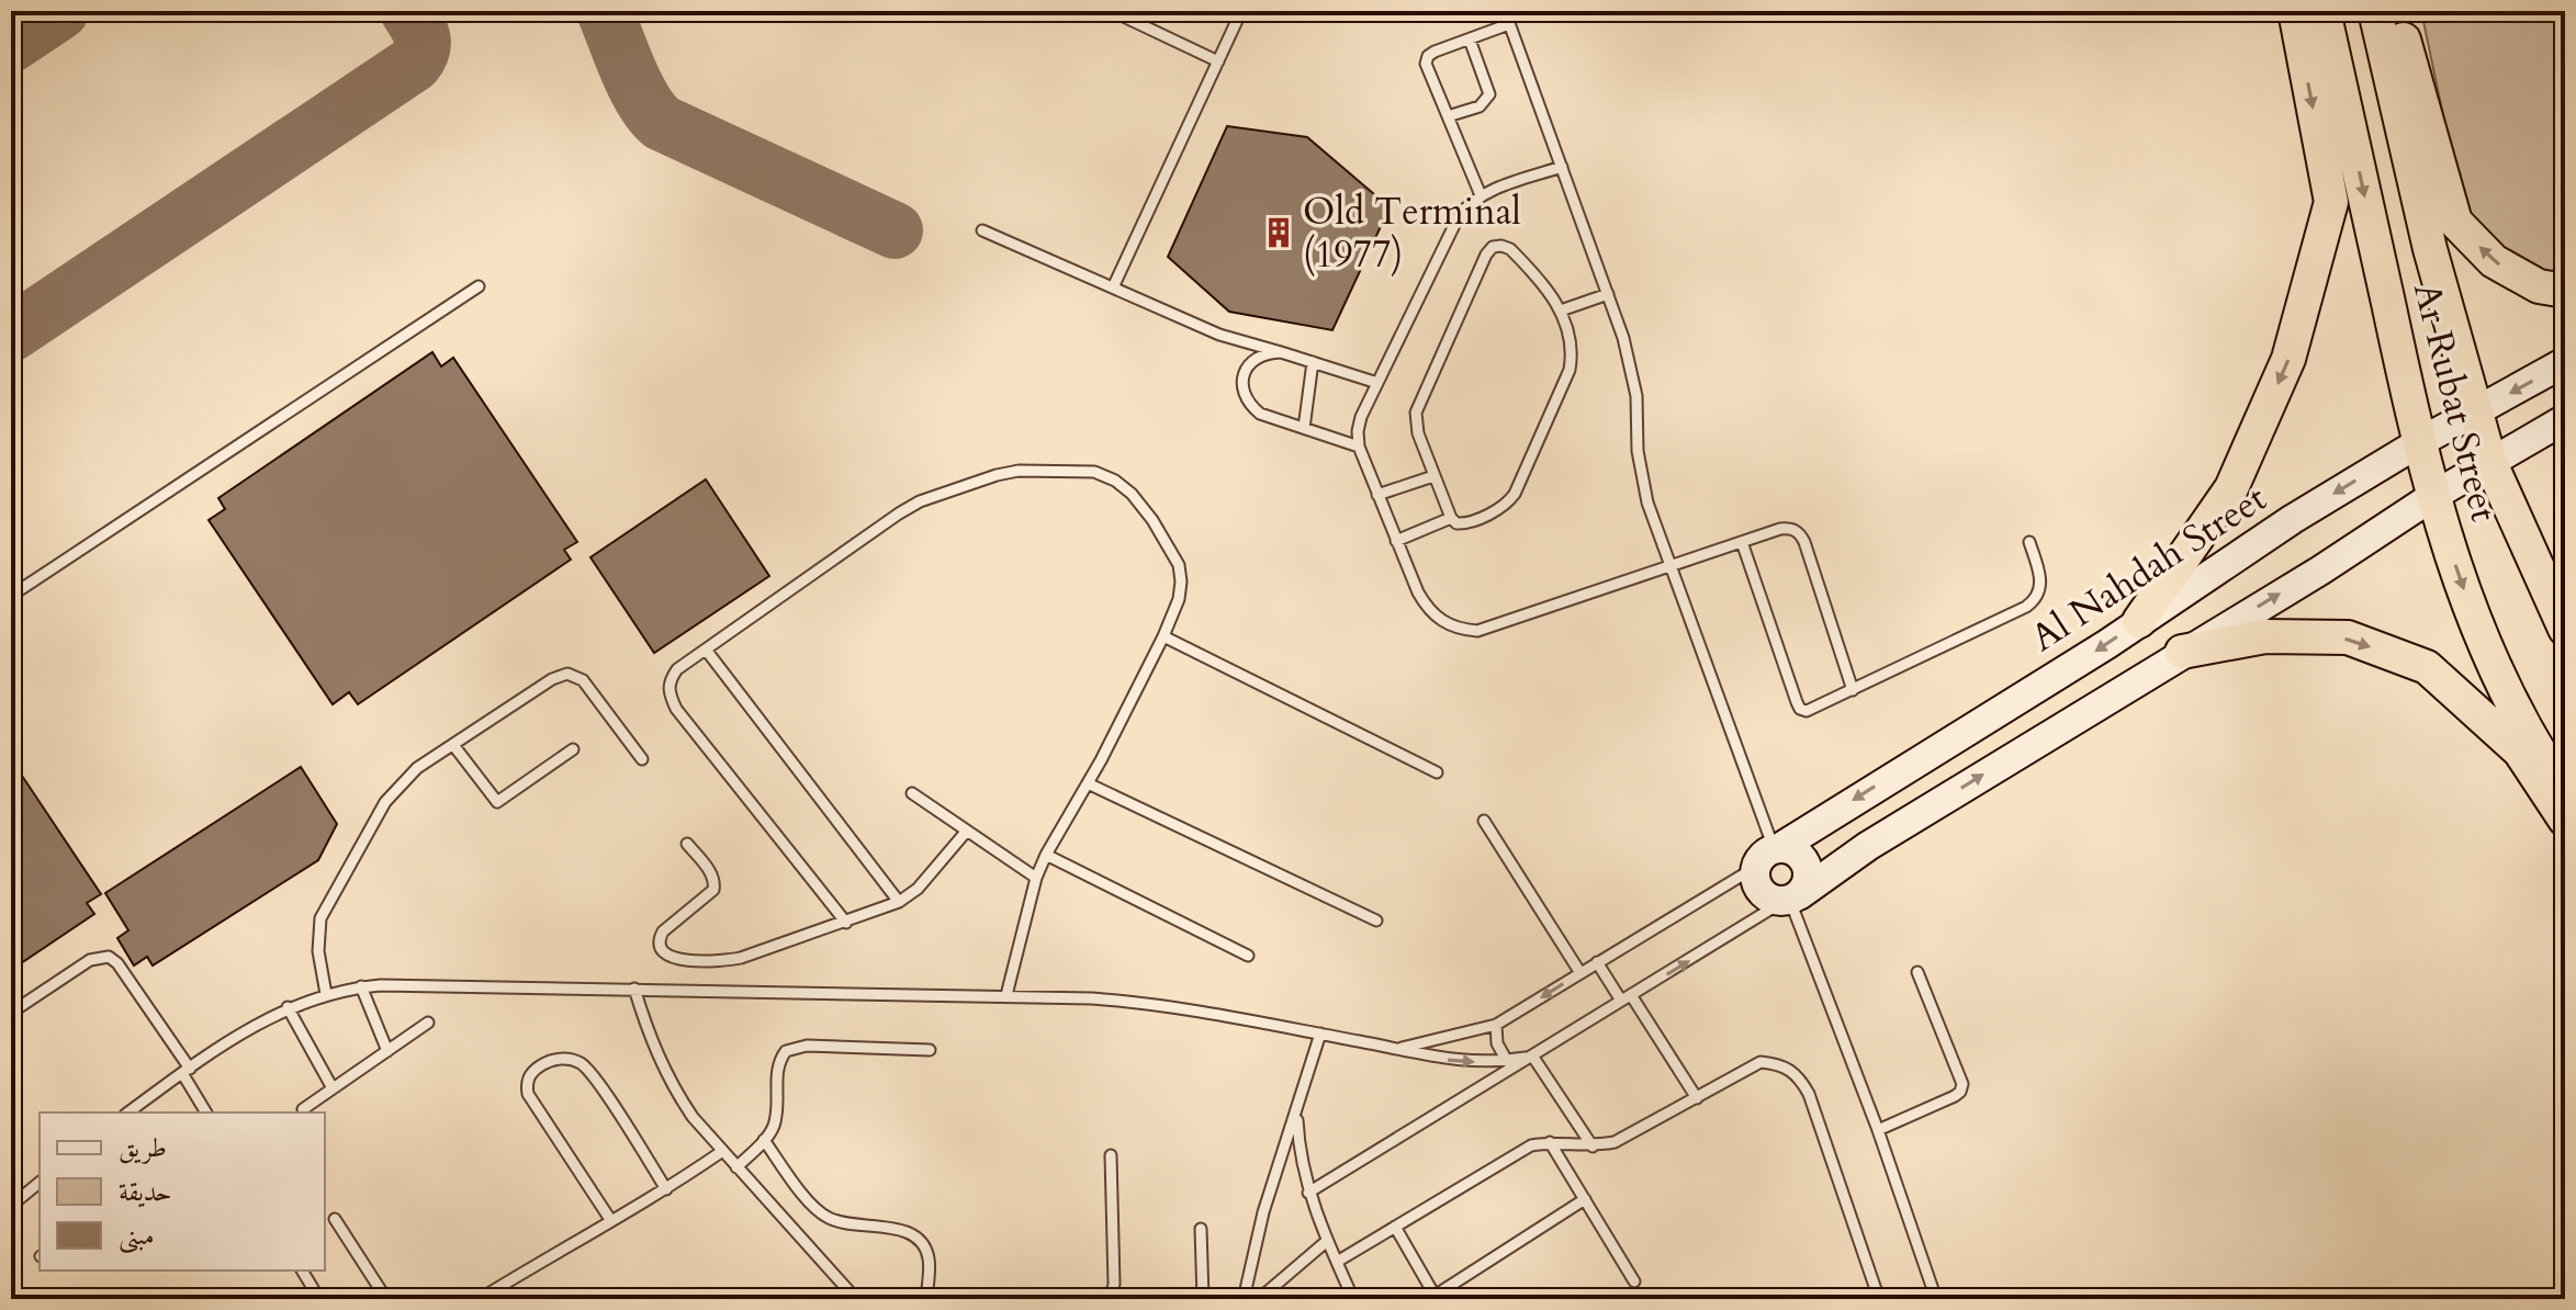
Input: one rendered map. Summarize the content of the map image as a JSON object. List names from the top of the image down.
{
  "streets": {
    "highway": ["Ar Rubat Street"],
    "main road": ["Al Nahdah Street"]
  },
  "crossings": [
    ["Ar Rubat Street", "Al Nahdah Street"]
  ],
  "places": {
    "building": ["Old Terminal (1977)"]
  },
  "legend": ["طريق", "حديقة", "مبنى"]
}
